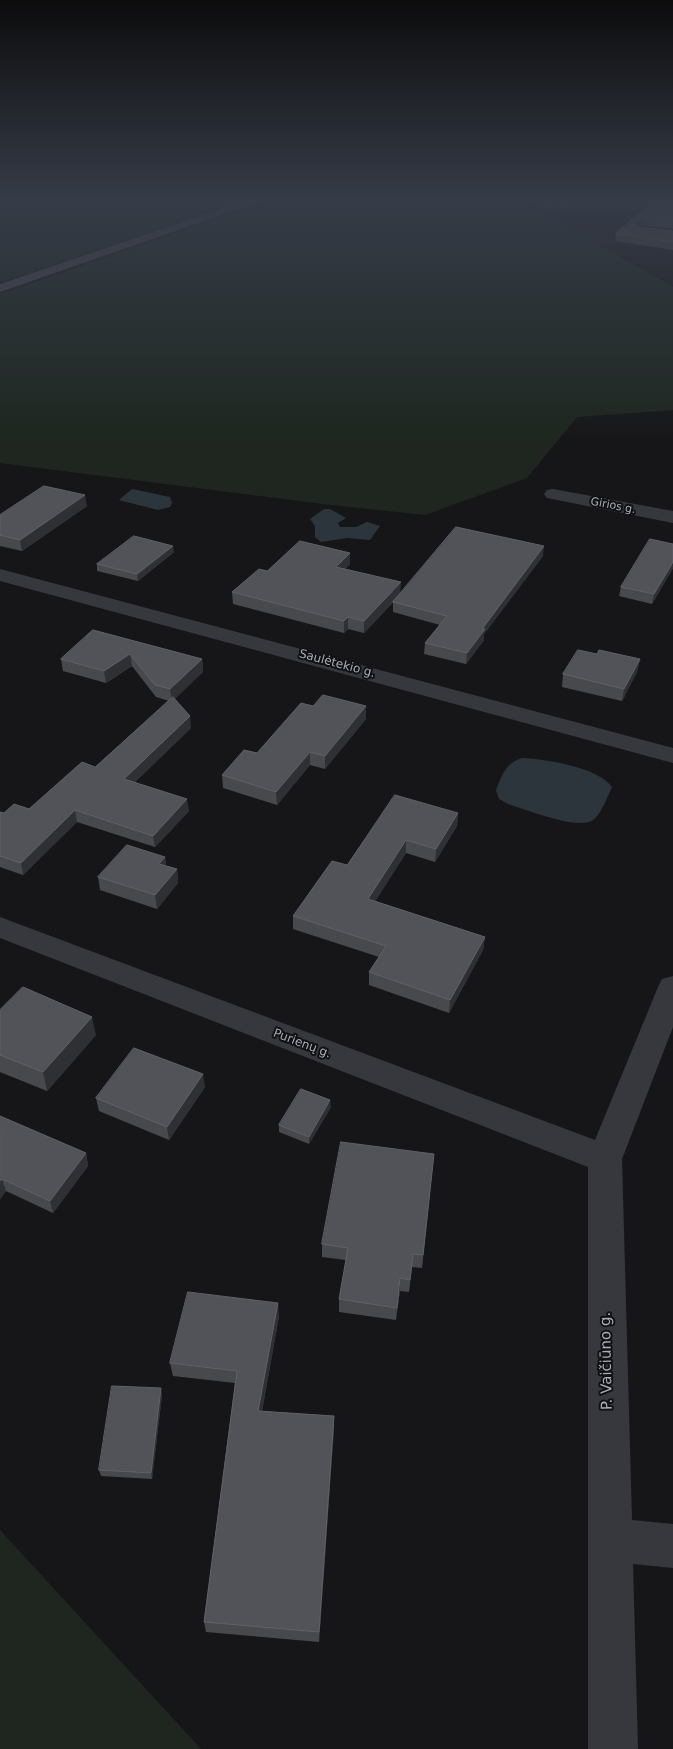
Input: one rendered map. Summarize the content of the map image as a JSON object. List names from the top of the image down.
{
  "streets": {
    "street": [
      "Girios g.",
      "Saulėtekio g.",
      "Purienų g.",
      "P. Vaičiūno g."
    ]
  },
  "crossings": [
    ["Purienų g.", "P. Vaičiūno g."]
  ]
}
